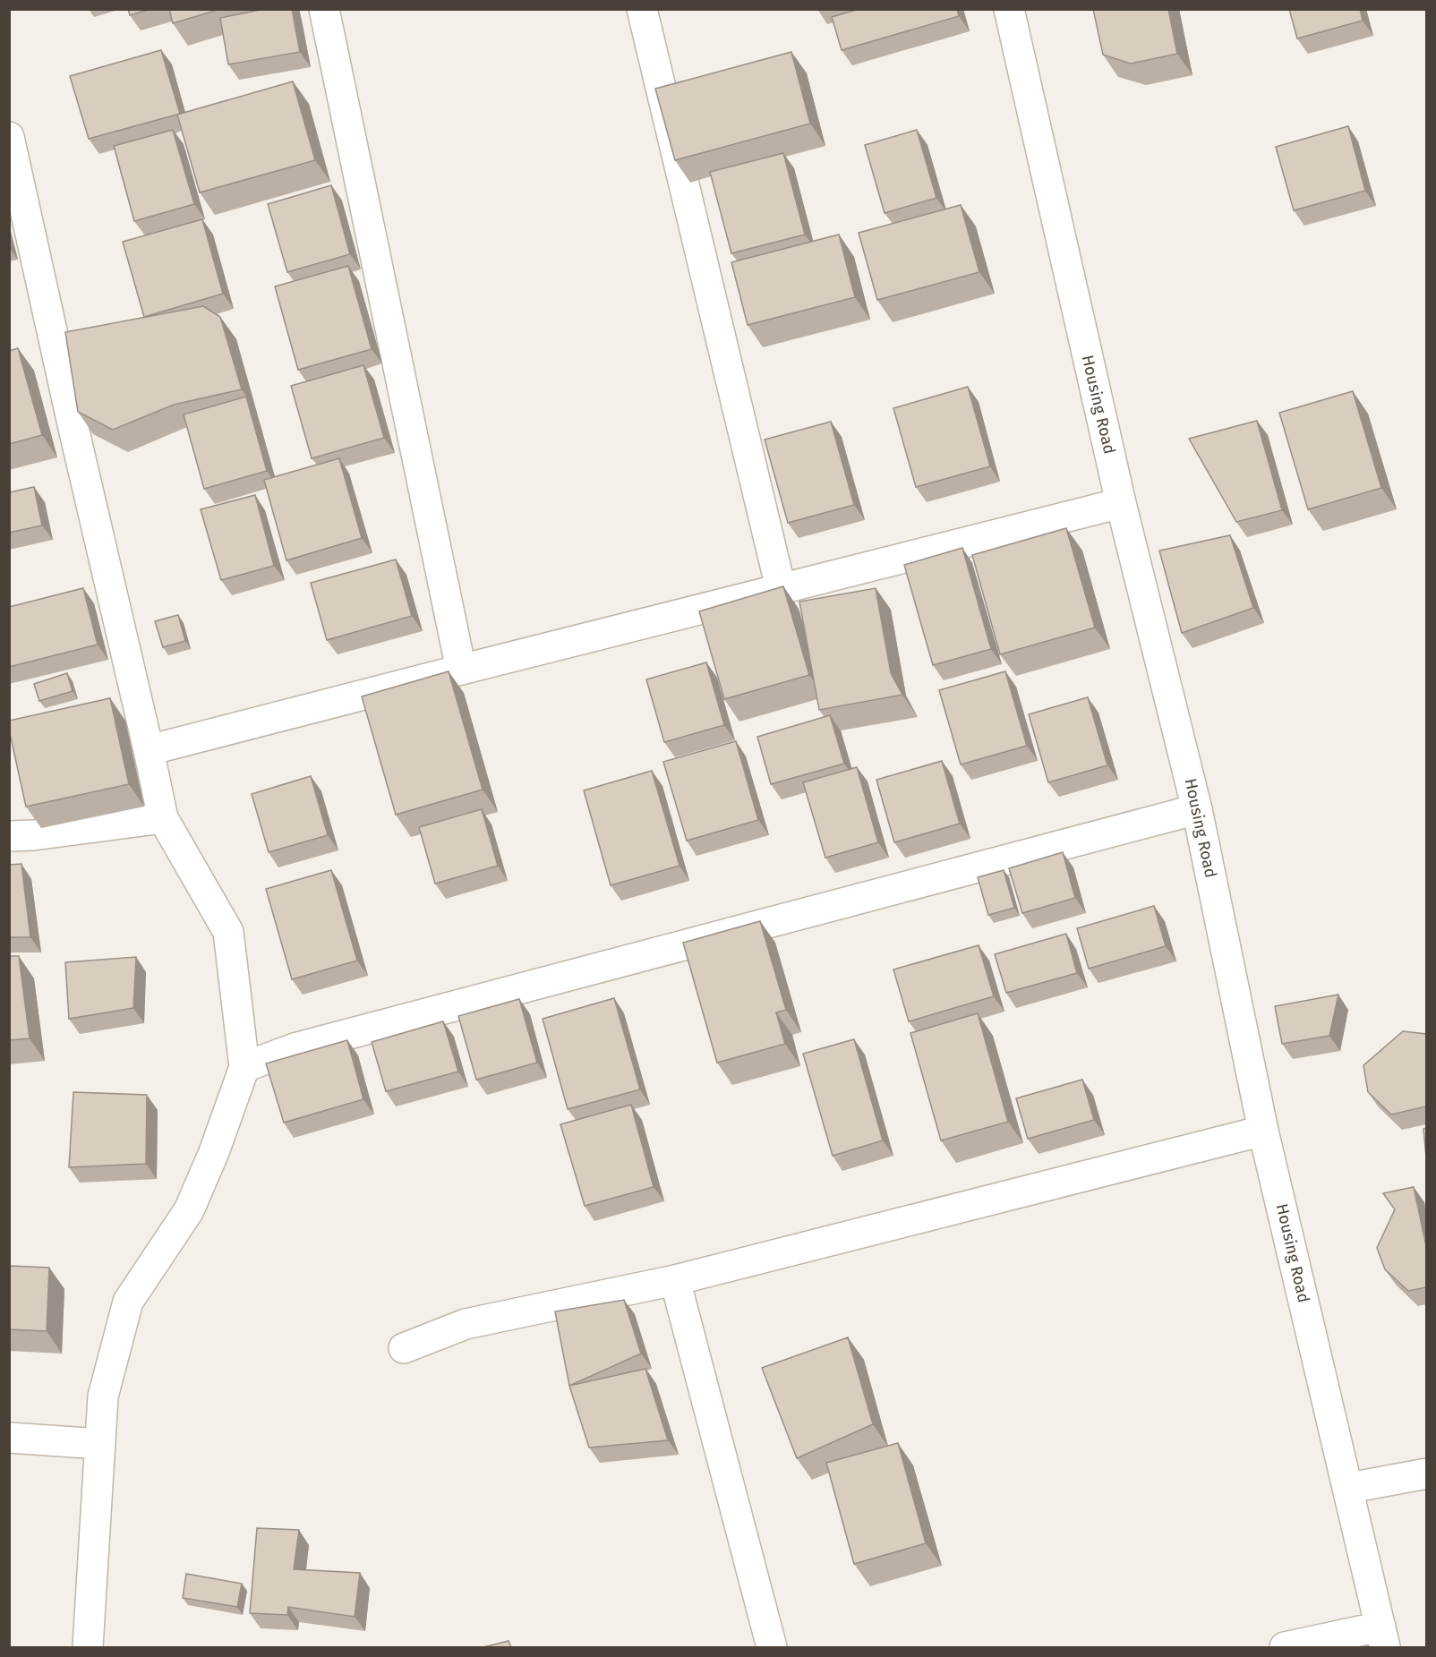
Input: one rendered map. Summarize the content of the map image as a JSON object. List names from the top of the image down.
{
  "streets": {
    "street": ["Housing Road"]
  }
}
